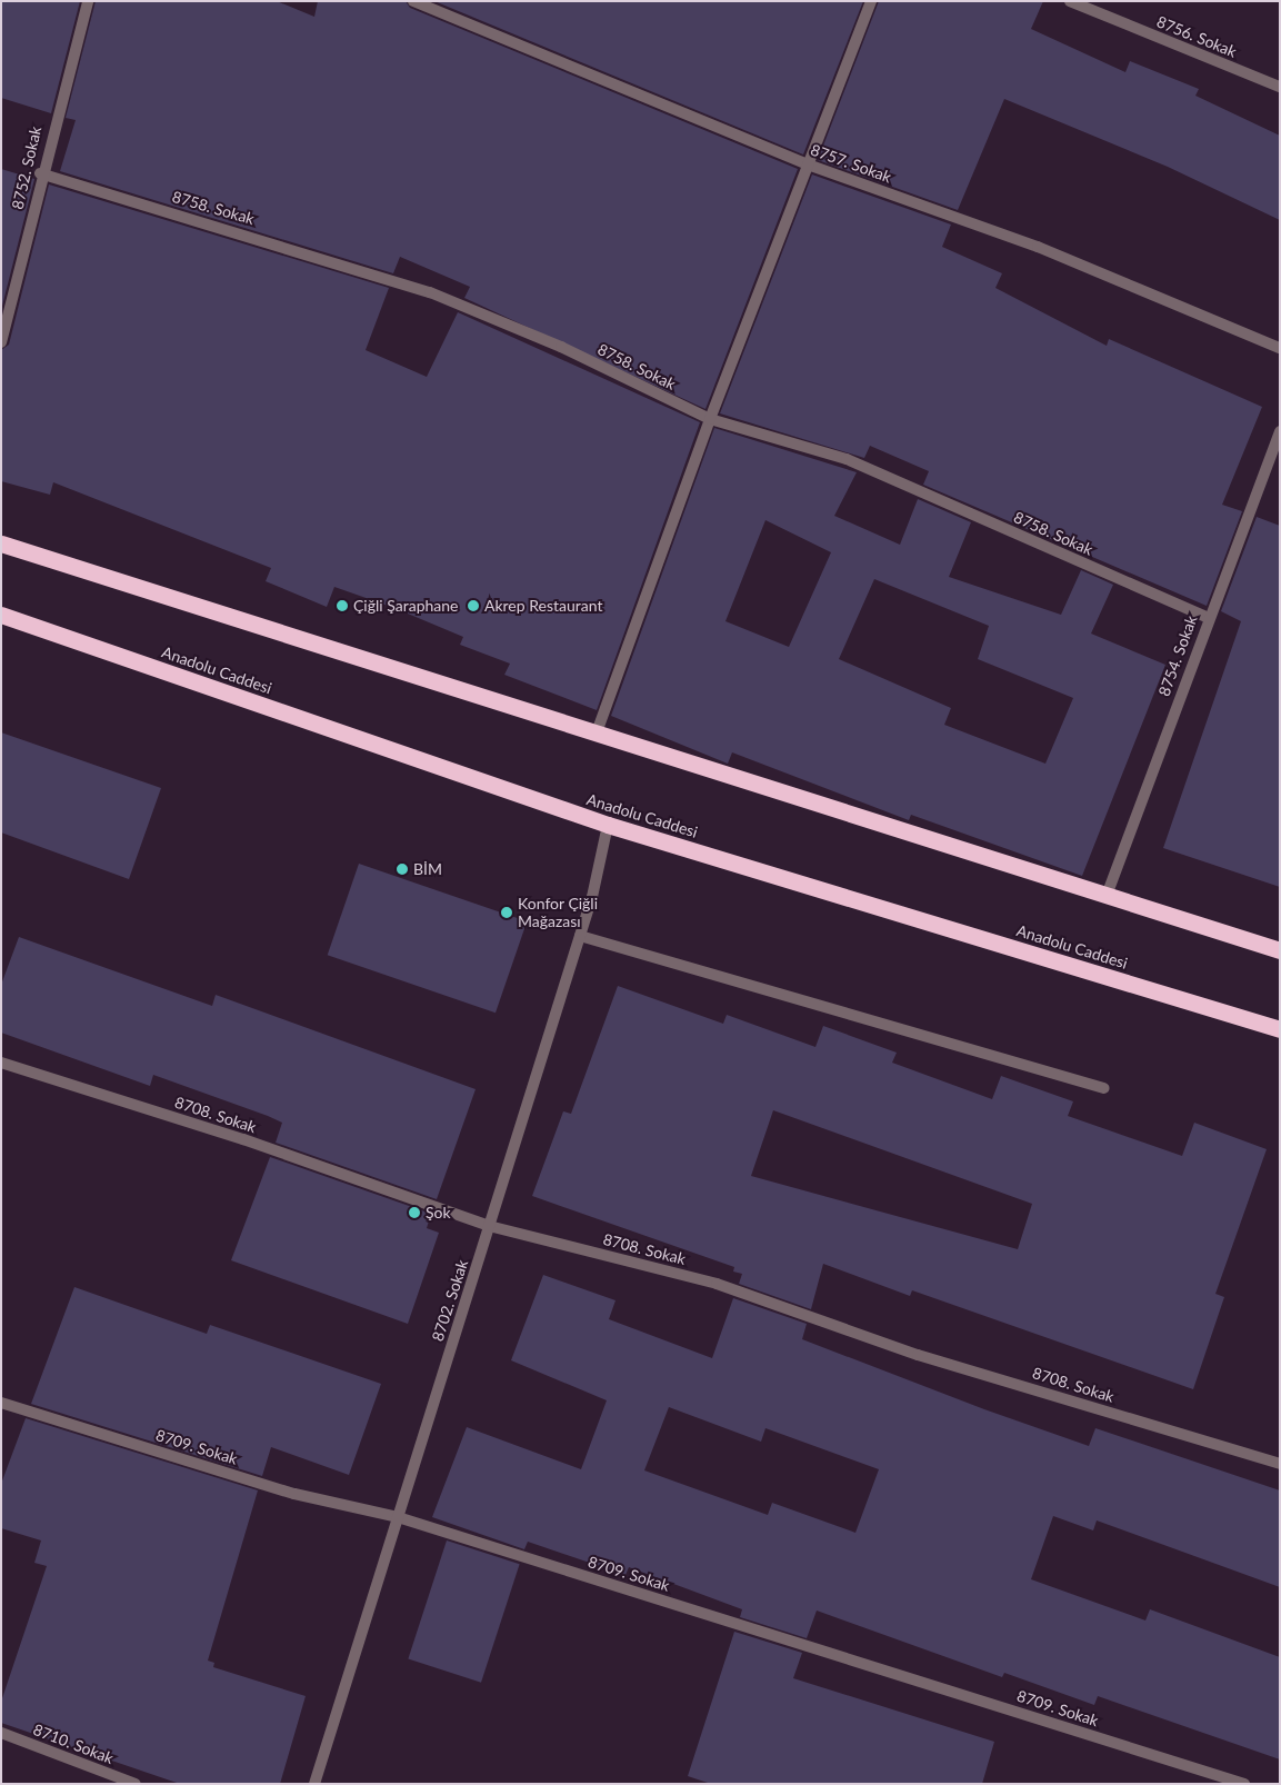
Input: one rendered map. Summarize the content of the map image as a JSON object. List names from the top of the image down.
{
  "streets": {
    "highway": ["Anadolu Caddesi"],
    "street": [
      "8756. Sokak",
      "8757. Sokak",
      "8752. Sokak",
      "8758. Sokak",
      "8754. Sokak",
      "8708. Sokak",
      "8702. Sokak",
      "8709. Sokak",
      "8710. Sokak"
    ]
  },
  "crossings": [
    ["8752. Sokak", "8758. Sokak"],
    ["8758. Sokak", "8754. Sokak"],
    ["Anadolu Caddesi", "8702. Sokak"],
    ["8708. Sokak", "8702. Sokak"],
    ["8702. Sokak", "8709. Sokak"]
  ],
  "places": [
    "Çiğli Şaraphane",
    "Akrep Restaurant",
    "BİM",
    "Konfor Çiğli Mağazası",
    "Şok"
  ]
}
